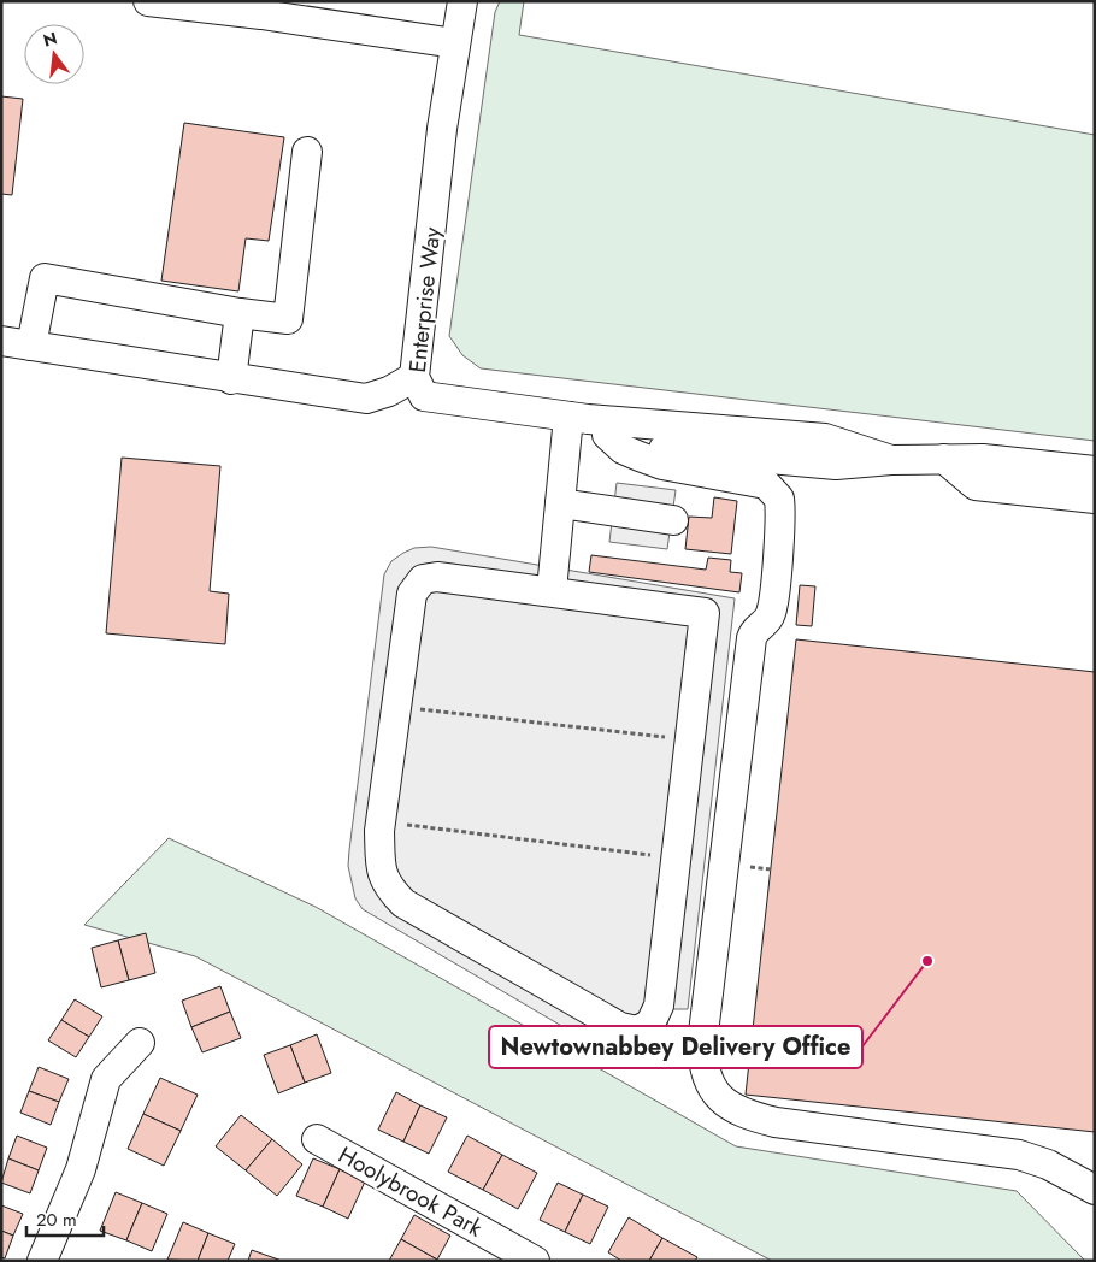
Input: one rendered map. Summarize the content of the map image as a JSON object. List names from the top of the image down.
{
  "streets": {
    "street": ["Enterprise Way", "Hoolybrook Park"]
  },
  "places": ["Newtownabbey Delivery Office"],
  "scale_bar": "20 m",
  "north": "top"
}
